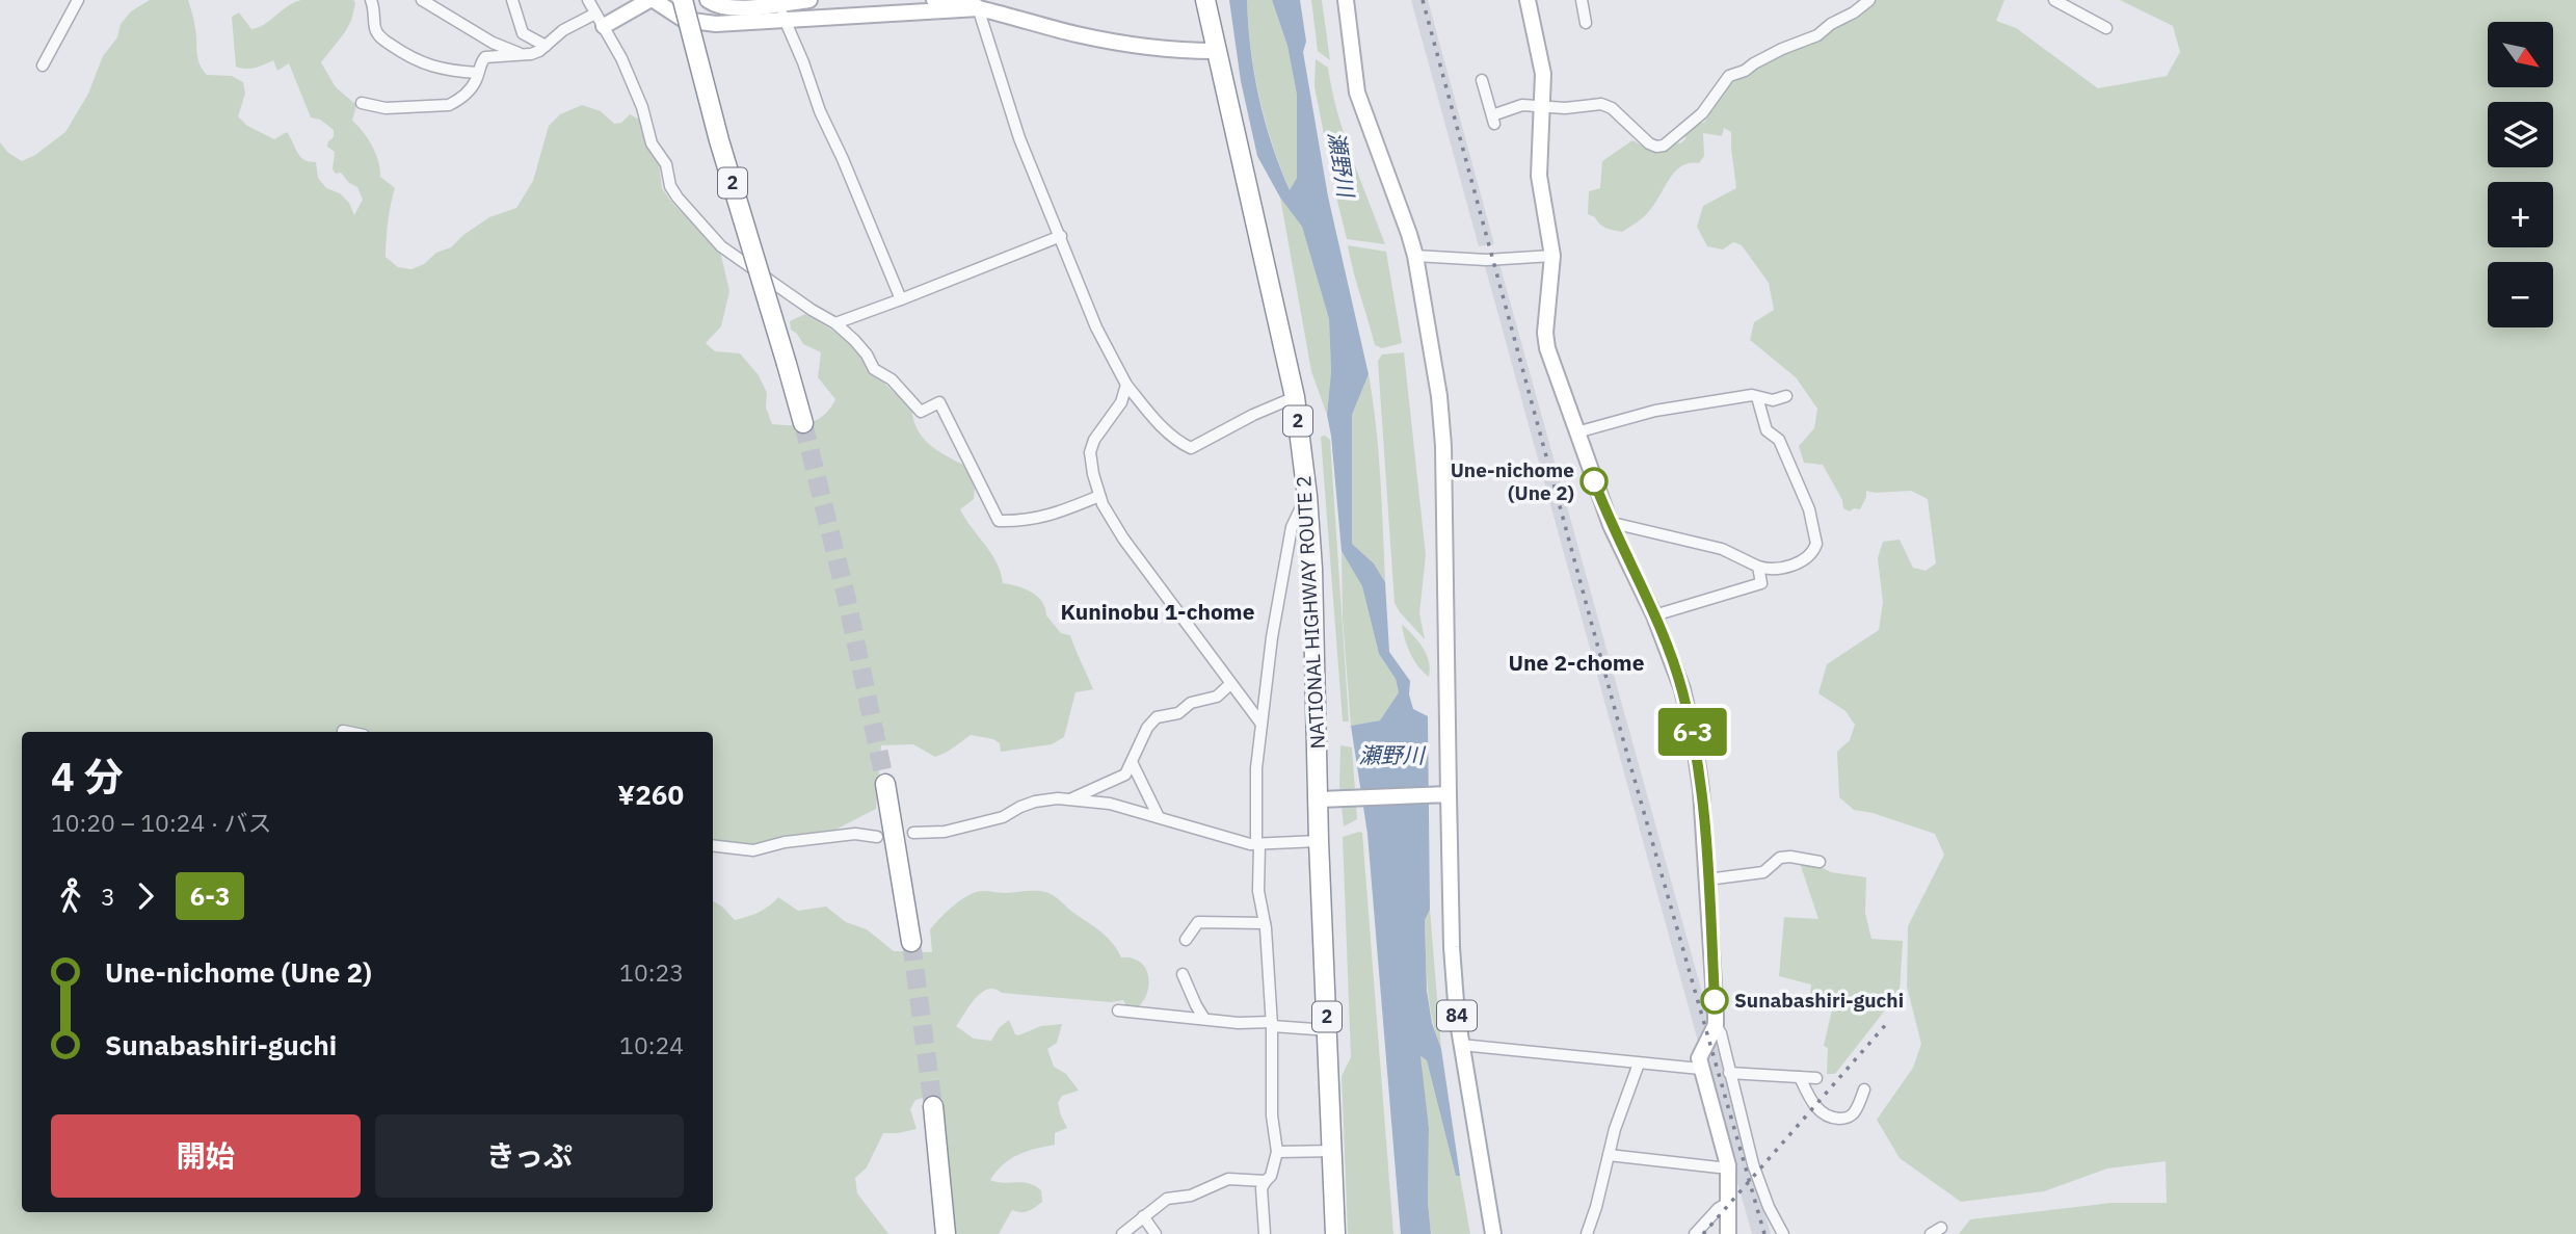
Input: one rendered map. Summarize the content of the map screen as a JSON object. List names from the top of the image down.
{
  "streets": {
    "highway": ["2", "NATIONAL HIGHWAY ROUTE 2"],
    "main road": ["84"]
  },
  "districts": ["Kuninobu 1-chome", "Une 2-chome"],
  "water": ["瀬野川"],
  "places": ["Une-nichome (Une 2)", "Sunabashiri-guchi"],
  "lines": ["bus line 6-3"],
  "north": "bottom right",
  "page": {
    "on_map": "6-3",
    "map_buttons": ["+", "−"],
    "heading": ["4 分", "10:20 – 10:24 · バス", "¥260"],
    "legs": ["3", "6-3"],
    "list": [
      {
        "name": "Une-nichome (Une 2)",
        "value": "10:23"
      },
      {
        "name": "Sunabashiri-guchi",
        "value": "10:24"
      }
    ],
    "buttons": ["開始", "きっぷ"]
  }
}
